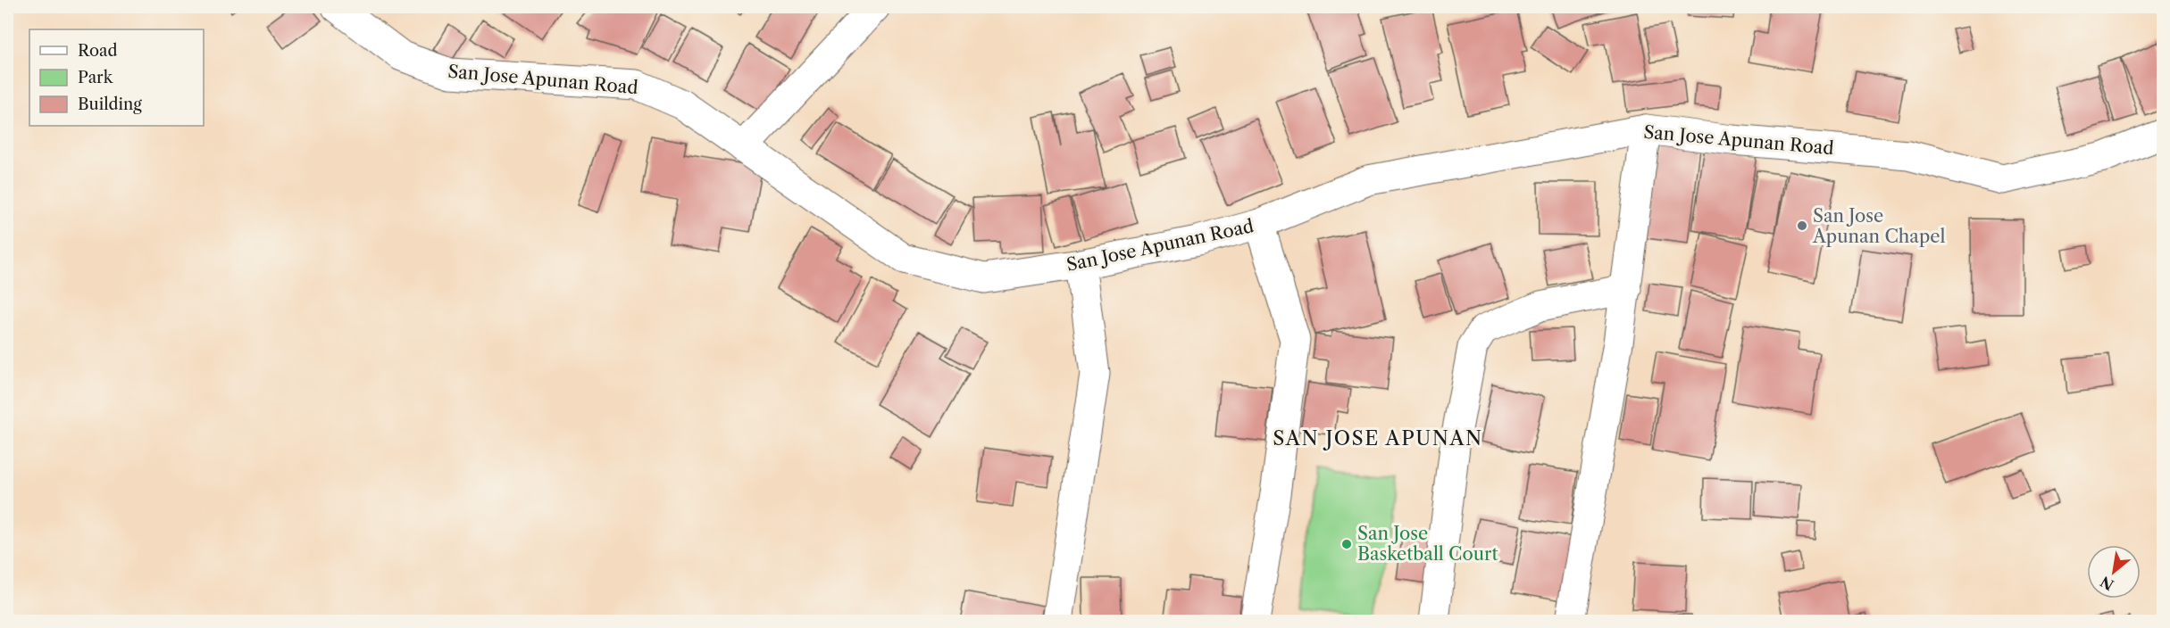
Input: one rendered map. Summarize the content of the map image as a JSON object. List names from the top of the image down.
{
  "streets": {
    "street": ["San Jose Apunan Road"]
  },
  "districts": ["SAN JOSE APUNAN"],
  "places": ["San Jose Apunan Chapel", "San Jose Basketball Court"],
  "legend": ["Road", "Park", "Building"],
  "north": "bottom left"
}
